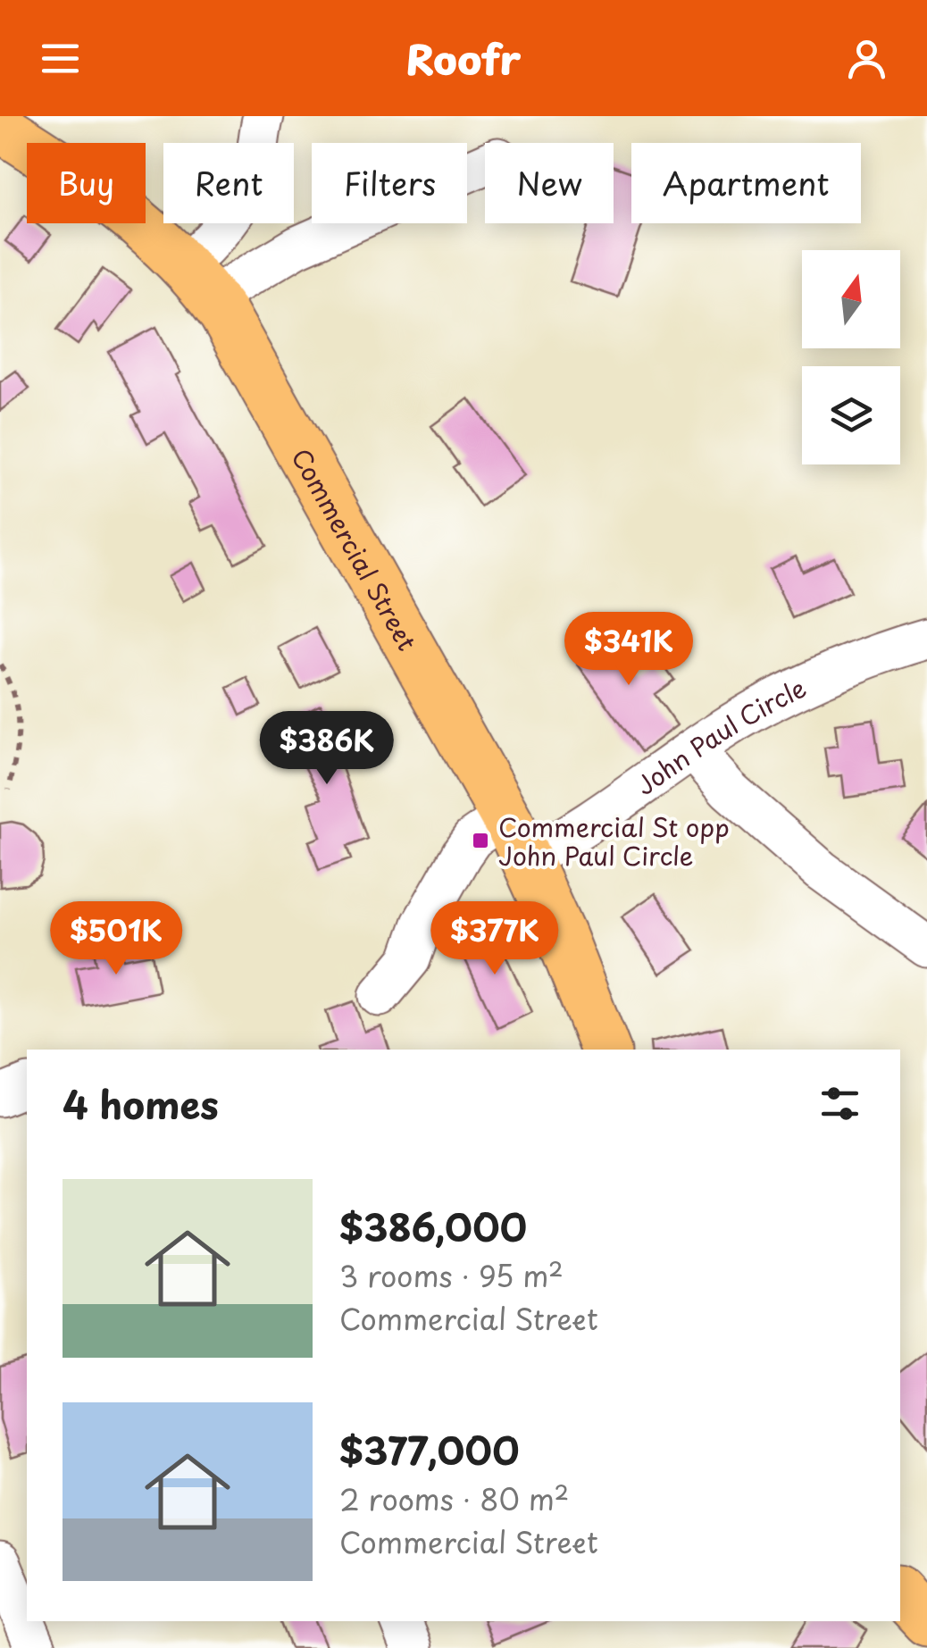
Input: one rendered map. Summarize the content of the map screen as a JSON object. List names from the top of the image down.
{
  "streets": {
    "main road": ["Commercial Street"],
    "street": ["John Paul Circle"]
  },
  "crossings": [
    ["Commercial Street", "John Paul Circle"]
  ],
  "places": {
    "transit": ["Commercial St opp John Paul Circle"]
  },
  "north": "top",
  "page": {
    "header": "Roofr",
    "chip": [
      "Buy",
      "Rent",
      "Filters",
      "New",
      "Apartment"
    ],
    "price": [
      "$341K",
      "$386K",
      "$501K",
      "$377K"
    ],
    "heading": "4 homes",
    "list": [
      {
        "name": "$386,000",
        "note": "3 rooms · 95 m² · Commercial Street"
      },
      {
        "name": "$377,000",
        "note": "2 rooms · 80 m² · Commercial Street"
      }
    ]
  }
}
